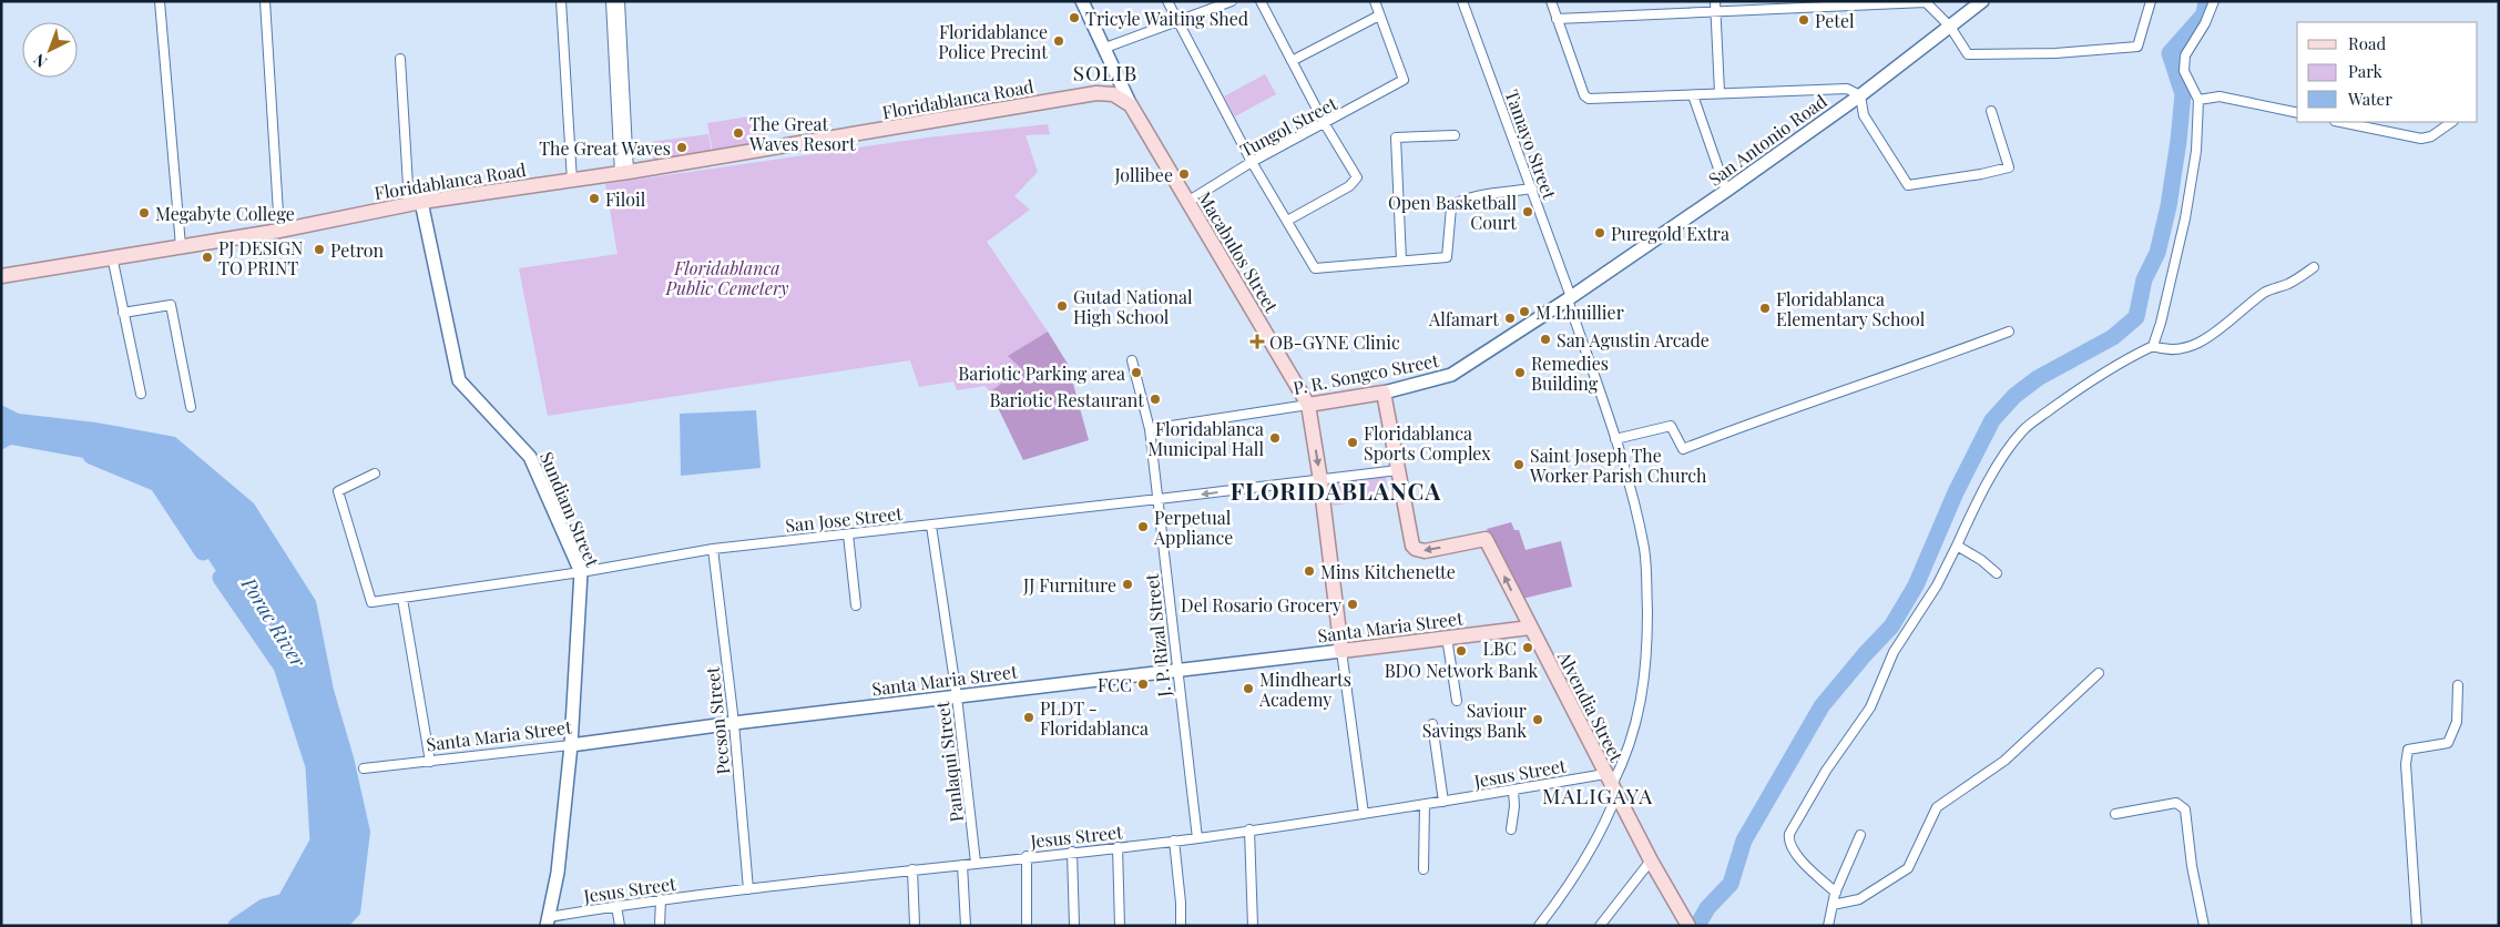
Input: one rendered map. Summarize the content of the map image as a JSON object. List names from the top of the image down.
{
  "streets": {
    "main road": [
      "Floridablanca Road",
      "Macabulos Street",
      "P. R. Songco Street",
      "Santa Maria Street",
      "Alvendia Street"
    ],
    "street": [
      "Tungol Street",
      "San Antonio Road",
      "Tamayo Street",
      "Sundiam Street",
      "San Jose Street",
      "J. P. Rizal Street",
      "Pecson Street",
      "Panlaqui Street",
      "Jesus Street"
    ]
  },
  "crossings": [
    ["Floridablanca Road", "Macabulos Street"],
    ["Floridablanca Road", "Sundiam Street"],
    ["Tungol Street", "Macabulos Street"],
    ["San Antonio Road", "Tamayo Street"],
    ["San Antonio Road", "P. R. Songco Street"],
    ["Tamayo Street", "P. R. Songco Street"],
    ["Tamayo Street", "Alvendia Street"],
    ["Tamayo Street", "Jesus Street"],
    ["Macabulos Street", "P. R. Songco Street"],
    ["Macabulos Street", "San Jose Street"],
    ["Macabulos Street", "Santa Maria Street"],
    ["Macabulos Street", "Jesus Street"],
    ["P. R. Songco Street", "J. P. Rizal Street"],
    ["Sundiam Street", "San Jose Street"],
    ["Sundiam Street", "Santa Maria Street"],
    ["Sundiam Street", "Jesus Street"],
    ["San Jose Street", "J. P. Rizal Street"],
    ["San Jose Street", "Alvendia Street"],
    ["San Jose Street", "Pecson Street"],
    ["San Jose Street", "Panlaqui Street"],
    ["Santa Maria Street", "J. P. Rizal Street"],
    ["Santa Maria Street", "Alvendia Street"],
    ["Santa Maria Street", "Pecson Street"],
    ["Santa Maria Street", "Panlaqui Street"],
    ["J. P. Rizal Street", "Jesus Street"],
    ["Alvendia Street", "Jesus Street"],
    ["Pecson Street", "Jesus Street"],
    ["Panlaqui Street", "Jesus Street"]
  ],
  "one_way": ["Alvendia Street"],
  "districts": ["SOLIB", "FLORIDABLANCA", "MALIGAYA"],
  "water": ["Porac River"],
  "parks": ["Floridablanca Public Cemetery"],
  "places": {
    "other": [
      "Tricyle Waiting Shed",
      "Petel",
      "Floridablance Police Precint",
      "The Great Waves Resort",
      "The Great Waves",
      "Jollibee",
      "Filoil",
      "Open Basketball Court",
      "Megabyte College",
      "Puregold Extra",
      "Petron",
      "PJ DESIGN TO PRINT",
      "Gutad National High School",
      "Floridablanca Elementary School",
      "M Lhuillier",
      "Alfamart",
      "San Agustin Arcade",
      "Bariotic Parking area",
      "Remedies Building",
      "Bariotic Restaurant",
      "Floridablanca Municipal Hall",
      "Floridablanca Sports Complex",
      "Saint Joseph The Worker Parish Church",
      "Perpetual Appliance",
      "Mins Kitchenette",
      "JJ Furniture",
      "Del Rosario Grocery",
      "LBC",
      "BDO Network Bank",
      "FCC",
      "Mindhearts Academy",
      "PLDT - Floridablanca",
      "Saviour Savings Bank"
    ],
    "health": ["OB-GYNE Clinic"]
  },
  "legend": ["Road", "Park", "Water"],
  "north": "bottom left"
}
